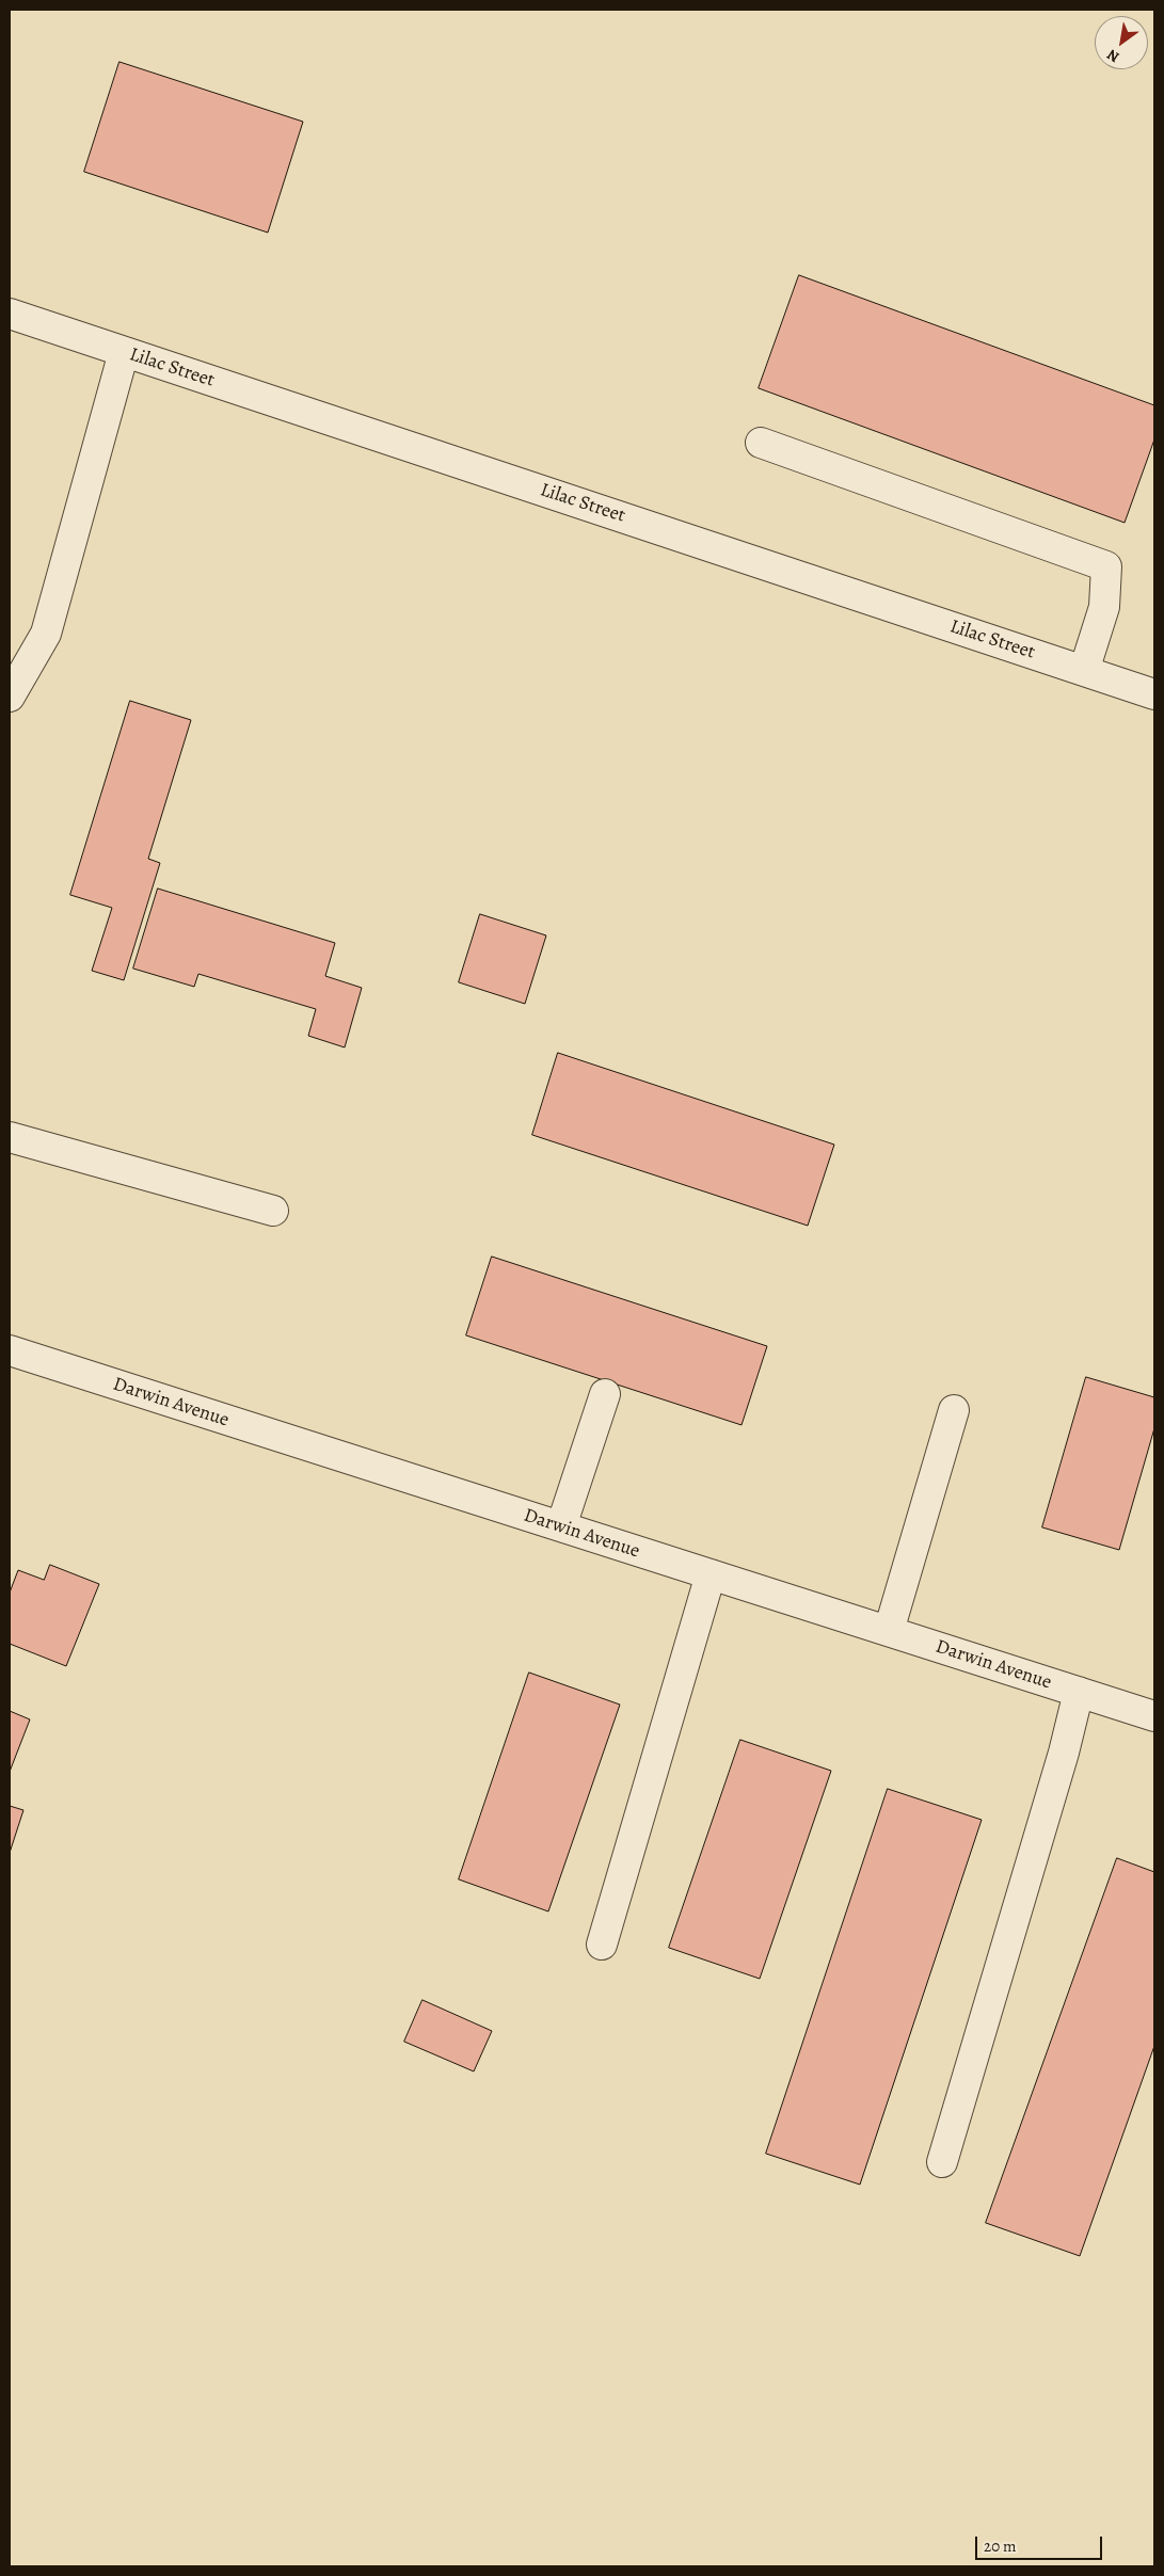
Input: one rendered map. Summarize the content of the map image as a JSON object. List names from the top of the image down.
{
  "streets": {
    "street": ["Lilac Street", "Darwin Avenue"]
  },
  "scale_bar": "20 m",
  "north": "bottom left"
}
